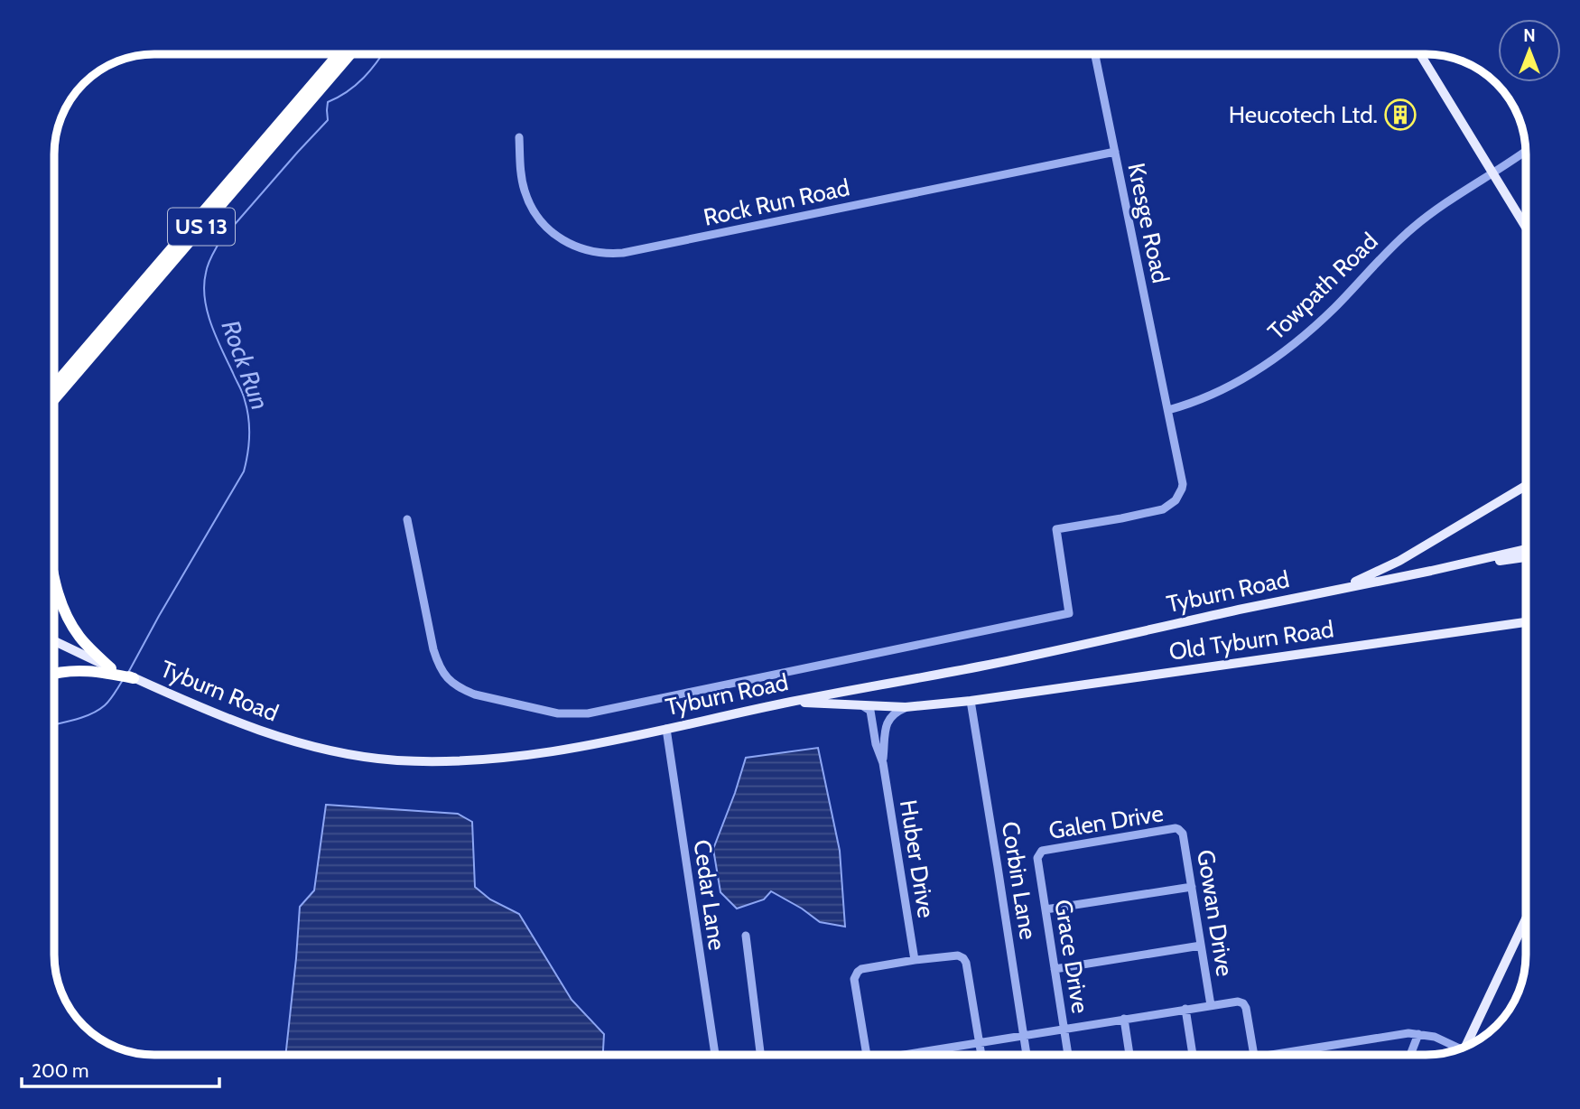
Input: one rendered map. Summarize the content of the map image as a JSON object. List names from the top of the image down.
{
  "streets": {
    "highway": ["US 13"],
    "main road": ["Tyburn Road", "Old Tyburn Road"],
    "street": [
      "Rock Run Road",
      "Kresge Road",
      "Towpath Road",
      "Galen Drive",
      "Huber Drive",
      "Corbin Lane",
      "Cedar Lane",
      "Gowan Drive",
      "Grace Drive"
    ]
  },
  "crossings": [
    ["Rock Run Road", "Kresge Road"],
    ["Kresge Road", "Towpath Road"],
    ["Tyburn Road", "Old Tyburn Road"],
    ["Tyburn Road", "Cedar Lane"],
    ["Old Tyburn Road", "Huber Drive"],
    ["Old Tyburn Road", "Corbin Lane"],
    ["Galen Drive", "Gowan Drive"],
    ["Galen Drive", "Grace Drive"]
  ],
  "water": ["Rock Run"],
  "places": {
    "building": ["Heucotech Ltd."]
  },
  "scale_bar": "200 m",
  "north": "top"
}
